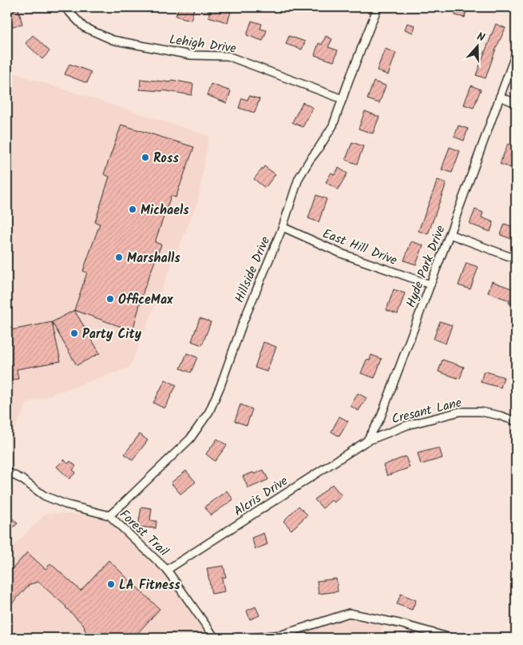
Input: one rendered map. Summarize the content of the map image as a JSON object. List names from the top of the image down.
{
  "streets": {
    "street": [
      "Lehigh Drive",
      "East Hill Drive",
      "Hyde Park Drive",
      "Hillside Drive",
      "Cresant Lane",
      "Alcris Drive",
      "Forest Trail"
    ]
  },
  "crossings": [
    ["Lehigh Drive", "Hillside Drive"],
    ["East Hill Drive", "Hyde Park Drive"],
    ["East Hill Drive", "Hillside Drive"],
    ["Hyde Park Drive", "Cresant Lane"],
    ["Hyde Park Drive", "Alcris Drive"],
    ["Hillside Drive", "Forest Trail"],
    ["Cresant Lane", "Alcris Drive"],
    ["Alcris Drive", "Forest Trail"]
  ],
  "places": [
    "Ross",
    "Michaels",
    "Marshalls",
    "OfficeMax",
    "Party City",
    "LA Fitness"
  ],
  "north": "top"
}
